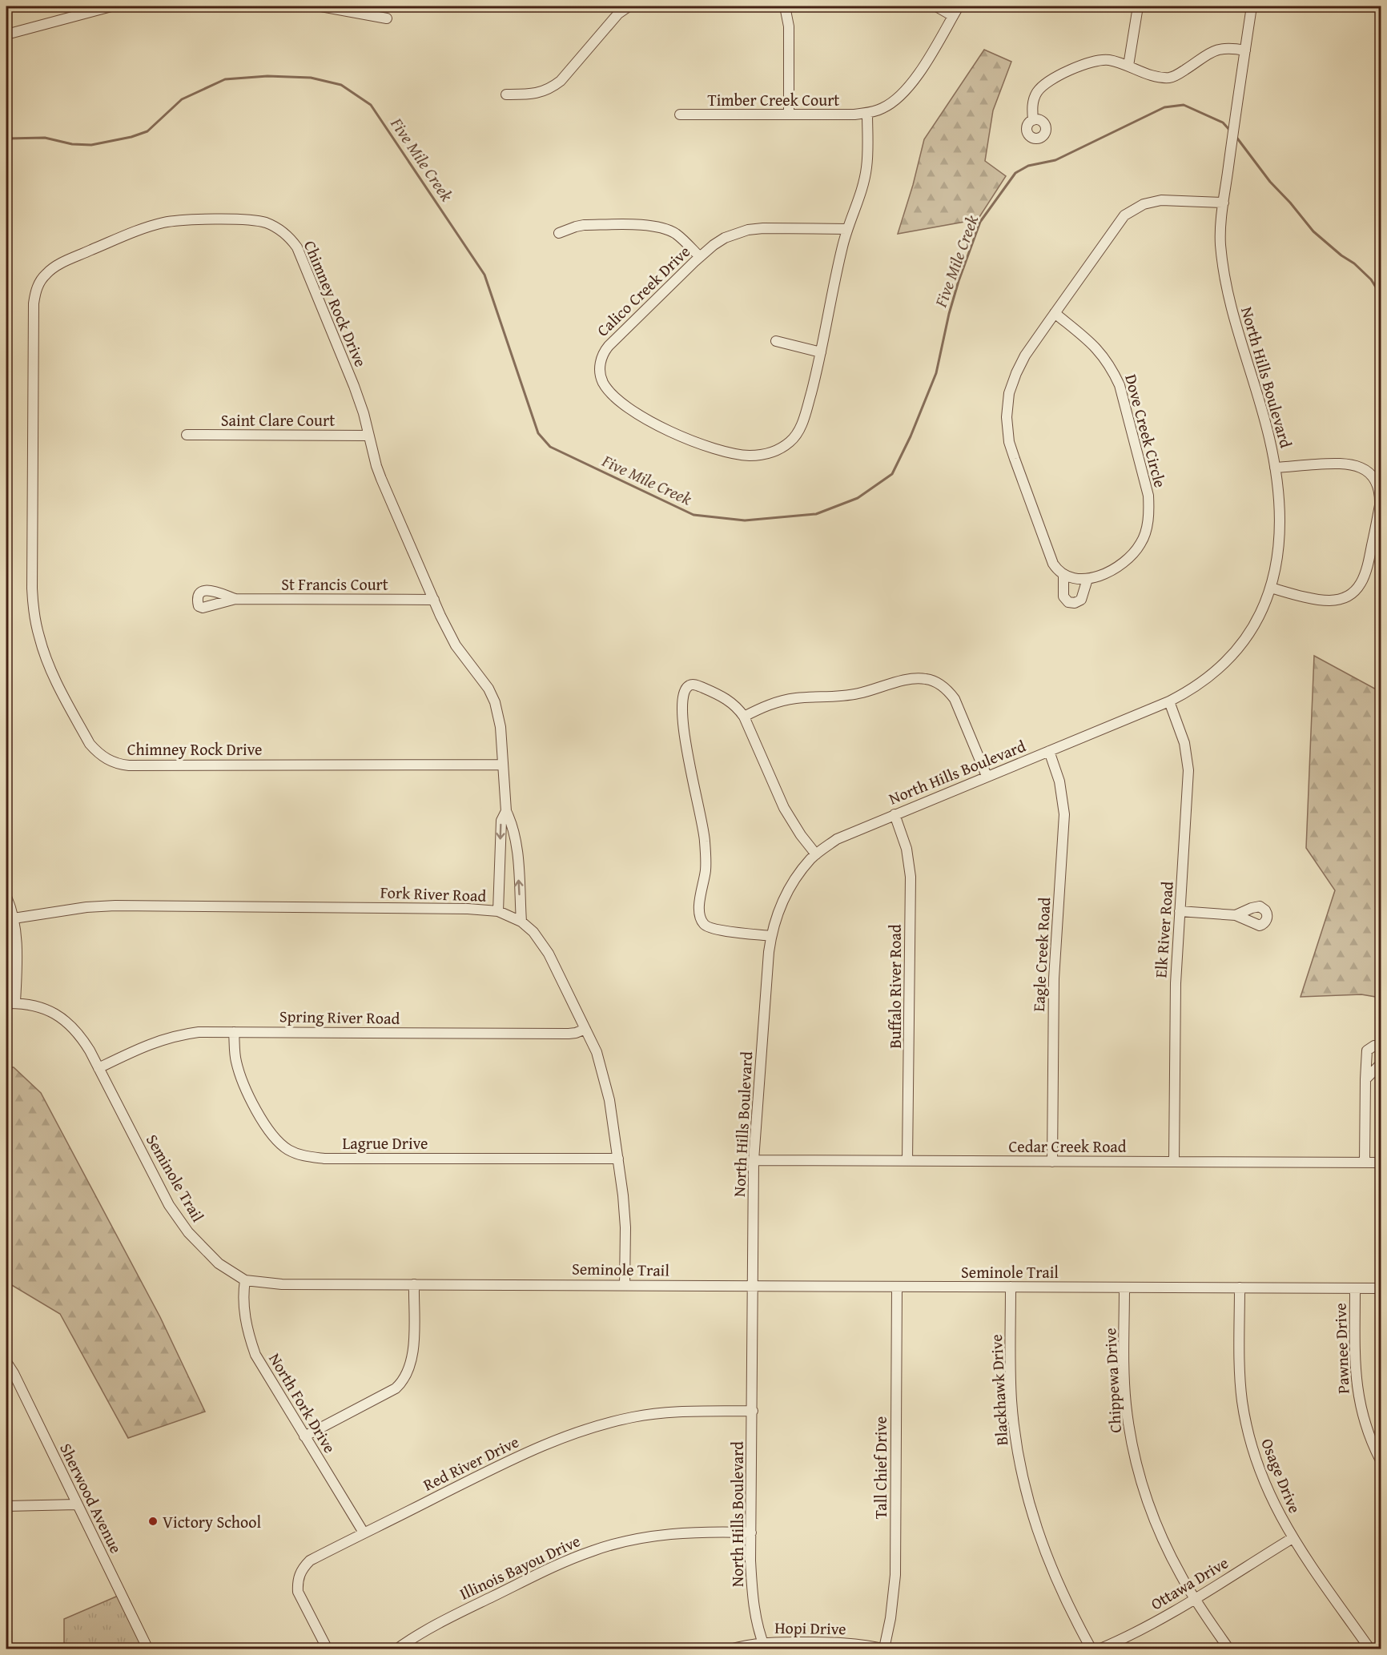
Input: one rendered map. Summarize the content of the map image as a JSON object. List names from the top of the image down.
{
  "streets": {
    "street": [
      "Timber Creek Court",
      "Calico Creek Drive",
      "Chimney Rock Drive",
      "North Hills Boulevard",
      "Saint Clare Court",
      "Dove Creek Circle",
      "St Francis Court",
      "Fork River Road",
      "Elk River Road",
      "Eagle Creek Road",
      "Buffalo River Road",
      "Spring River Road",
      "Lagrue Drive",
      "Cedar Creek Road",
      "Seminole Trail",
      "Pawnee Drive",
      "Chippewa Drive",
      "Blackhawk Drive",
      "North Fork Drive",
      "Red River Drive",
      "Tall Chief Drive",
      "Osage Drive",
      "Sherwood Avenue",
      "Illinois Bayou Drive",
      "Ottawa Drive",
      "Hopi Drive"
    ]
  },
  "crossings": [
    ["Timber Creek Court", "Calico Creek Drive"],
    ["Chimney Rock Drive", "Saint Clare Court"],
    ["Chimney Rock Drive", "St Francis Court"],
    ["Chimney Rock Drive", "Fork River Road"],
    ["North Hills Boulevard", "Elk River Road"],
    ["North Hills Boulevard", "Eagle Creek Road"],
    ["North Hills Boulevard", "Buffalo River Road"],
    ["North Hills Boulevard", "Cedar Creek Road"],
    ["North Hills Boulevard", "Seminole Trail"],
    ["North Hills Boulevard", "Red River Drive"],
    ["North Hills Boulevard", "Illinois Bayou Drive"],
    ["North Hills Boulevard", "Hopi Drive"],
    ["Fork River Road", "Spring River Road"],
    ["Fork River Road", "Lagrue Drive"],
    ["Fork River Road", "Seminole Trail"],
    ["Elk River Road", "Cedar Creek Road"],
    ["Eagle Creek Road", "Cedar Creek Road"],
    ["Buffalo River Road", "Cedar Creek Road"],
    ["Spring River Road", "Lagrue Drive"],
    ["Spring River Road", "Seminole Trail"],
    ["Seminole Trail", "Pawnee Drive"],
    ["Seminole Trail", "Chippewa Drive"],
    ["Seminole Trail", "Blackhawk Drive"],
    ["Seminole Trail", "North Fork Drive"],
    ["Seminole Trail", "Tall Chief Drive"],
    ["Seminole Trail", "Osage Drive"],
    ["Chippewa Drive", "Ottawa Drive"],
    ["North Fork Drive", "Red River Drive"],
    ["Tall Chief Drive", "Hopi Drive"],
    ["Osage Drive", "Ottawa Drive"]
  ],
  "water": ["Five Mile Creek"],
  "places": ["Victory School"]
}
